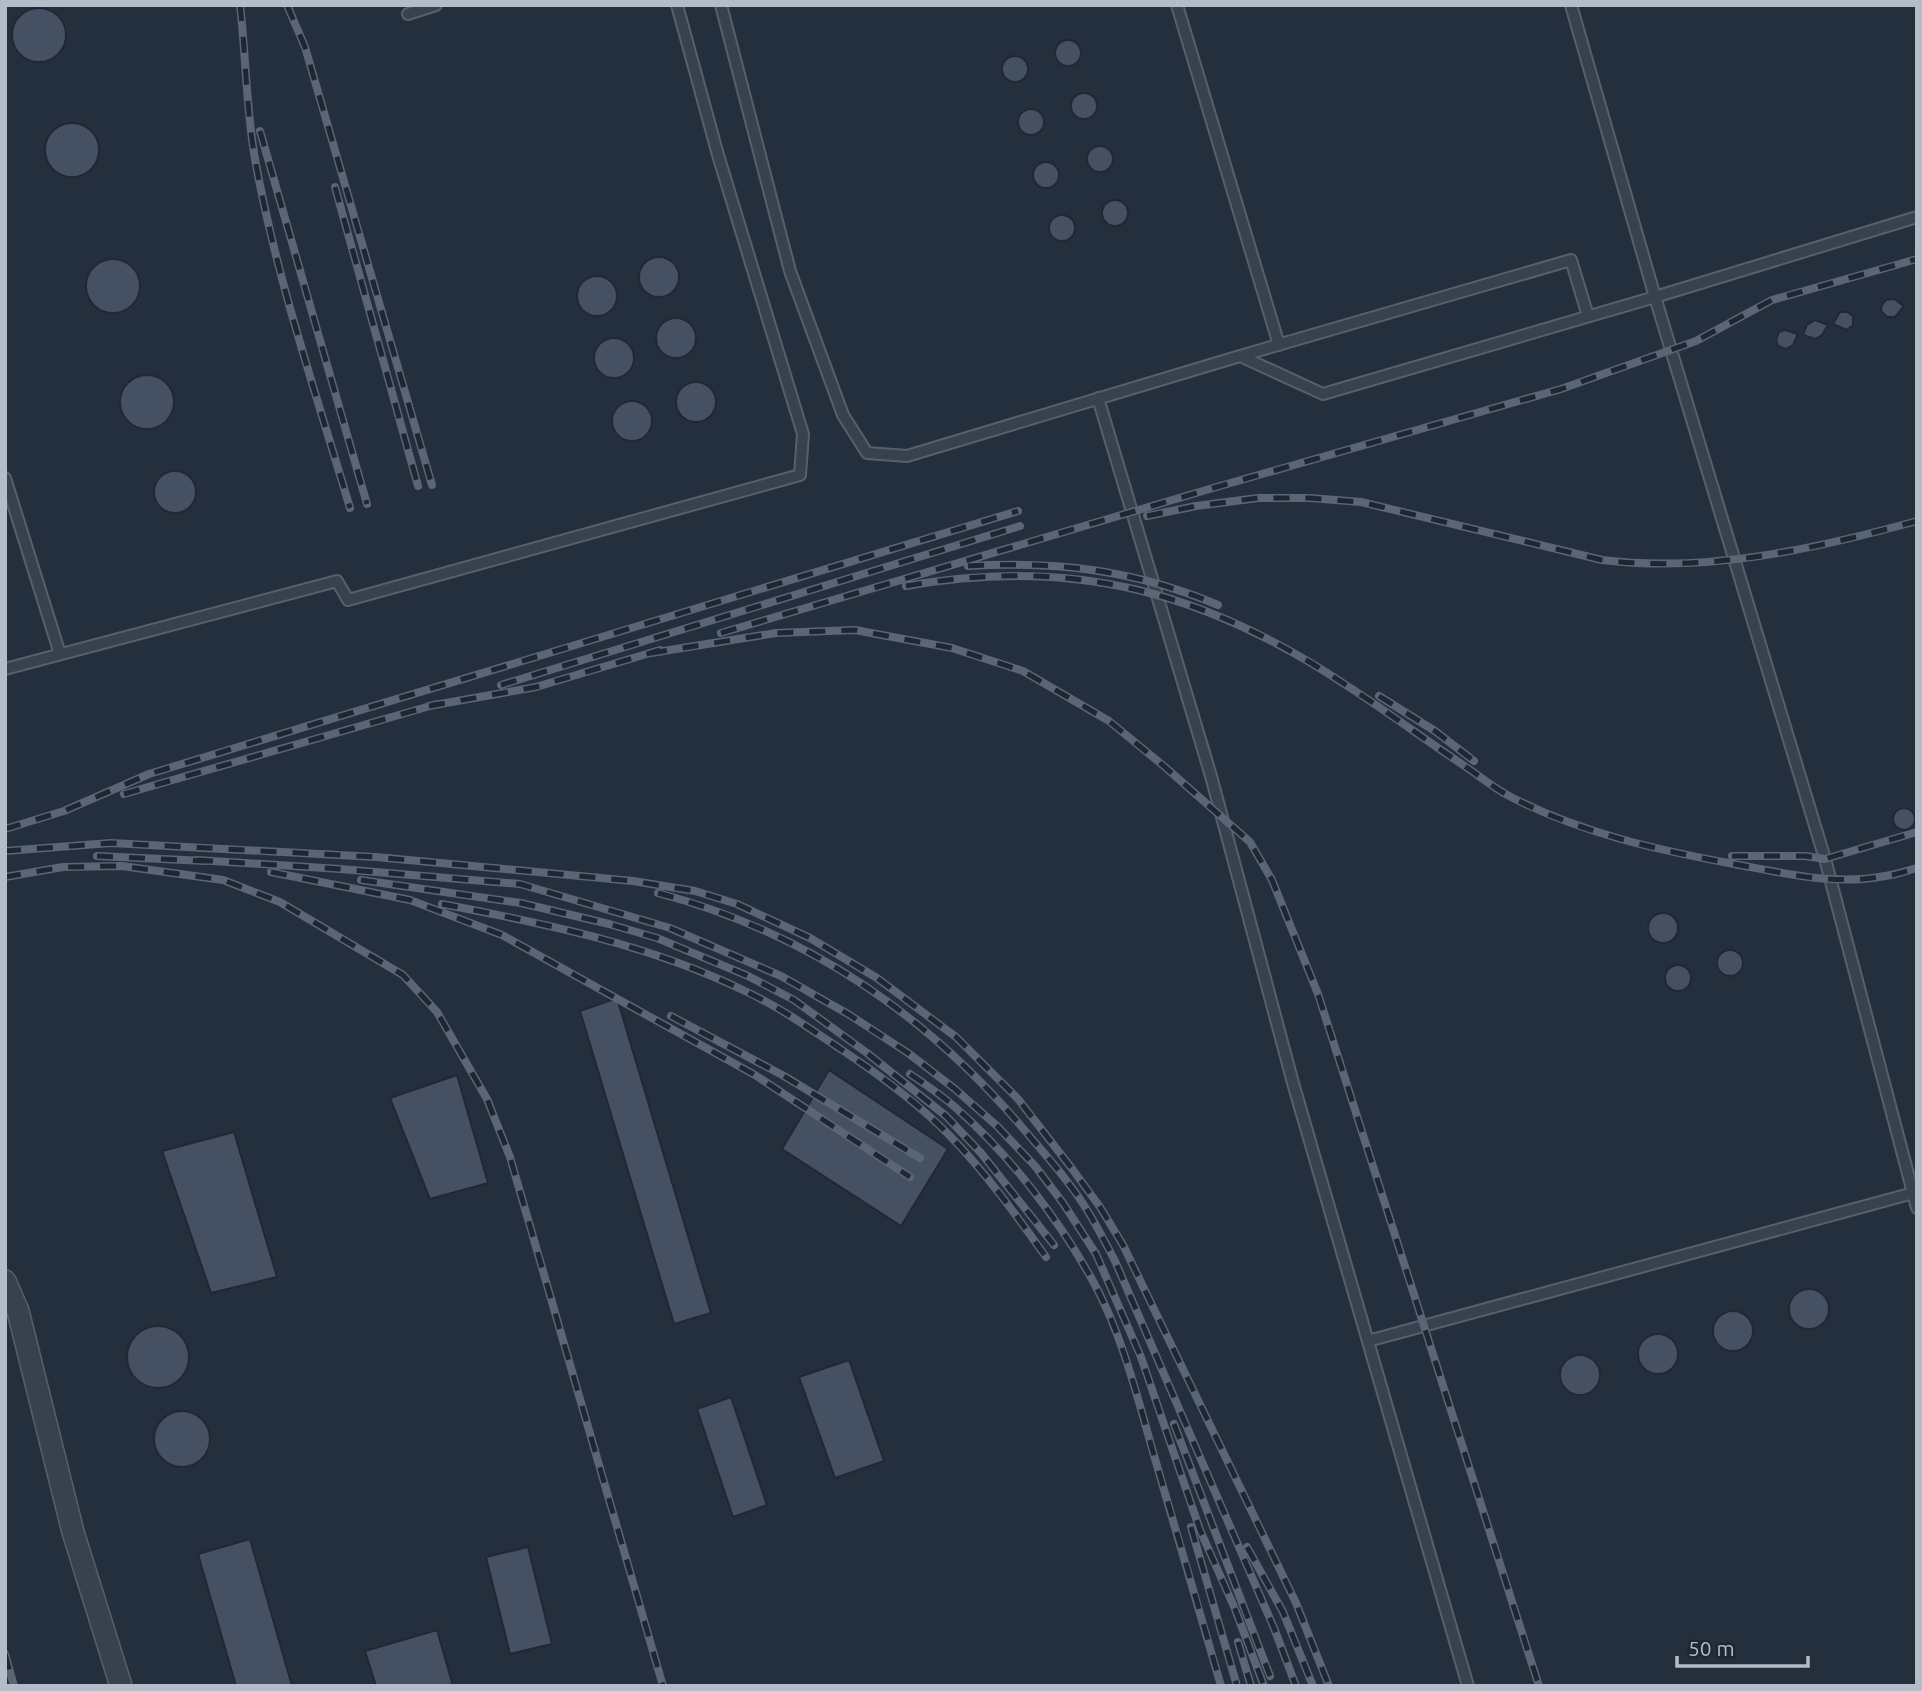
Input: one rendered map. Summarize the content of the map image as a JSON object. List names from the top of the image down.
{
  "scale_bar": "50 m"
}
